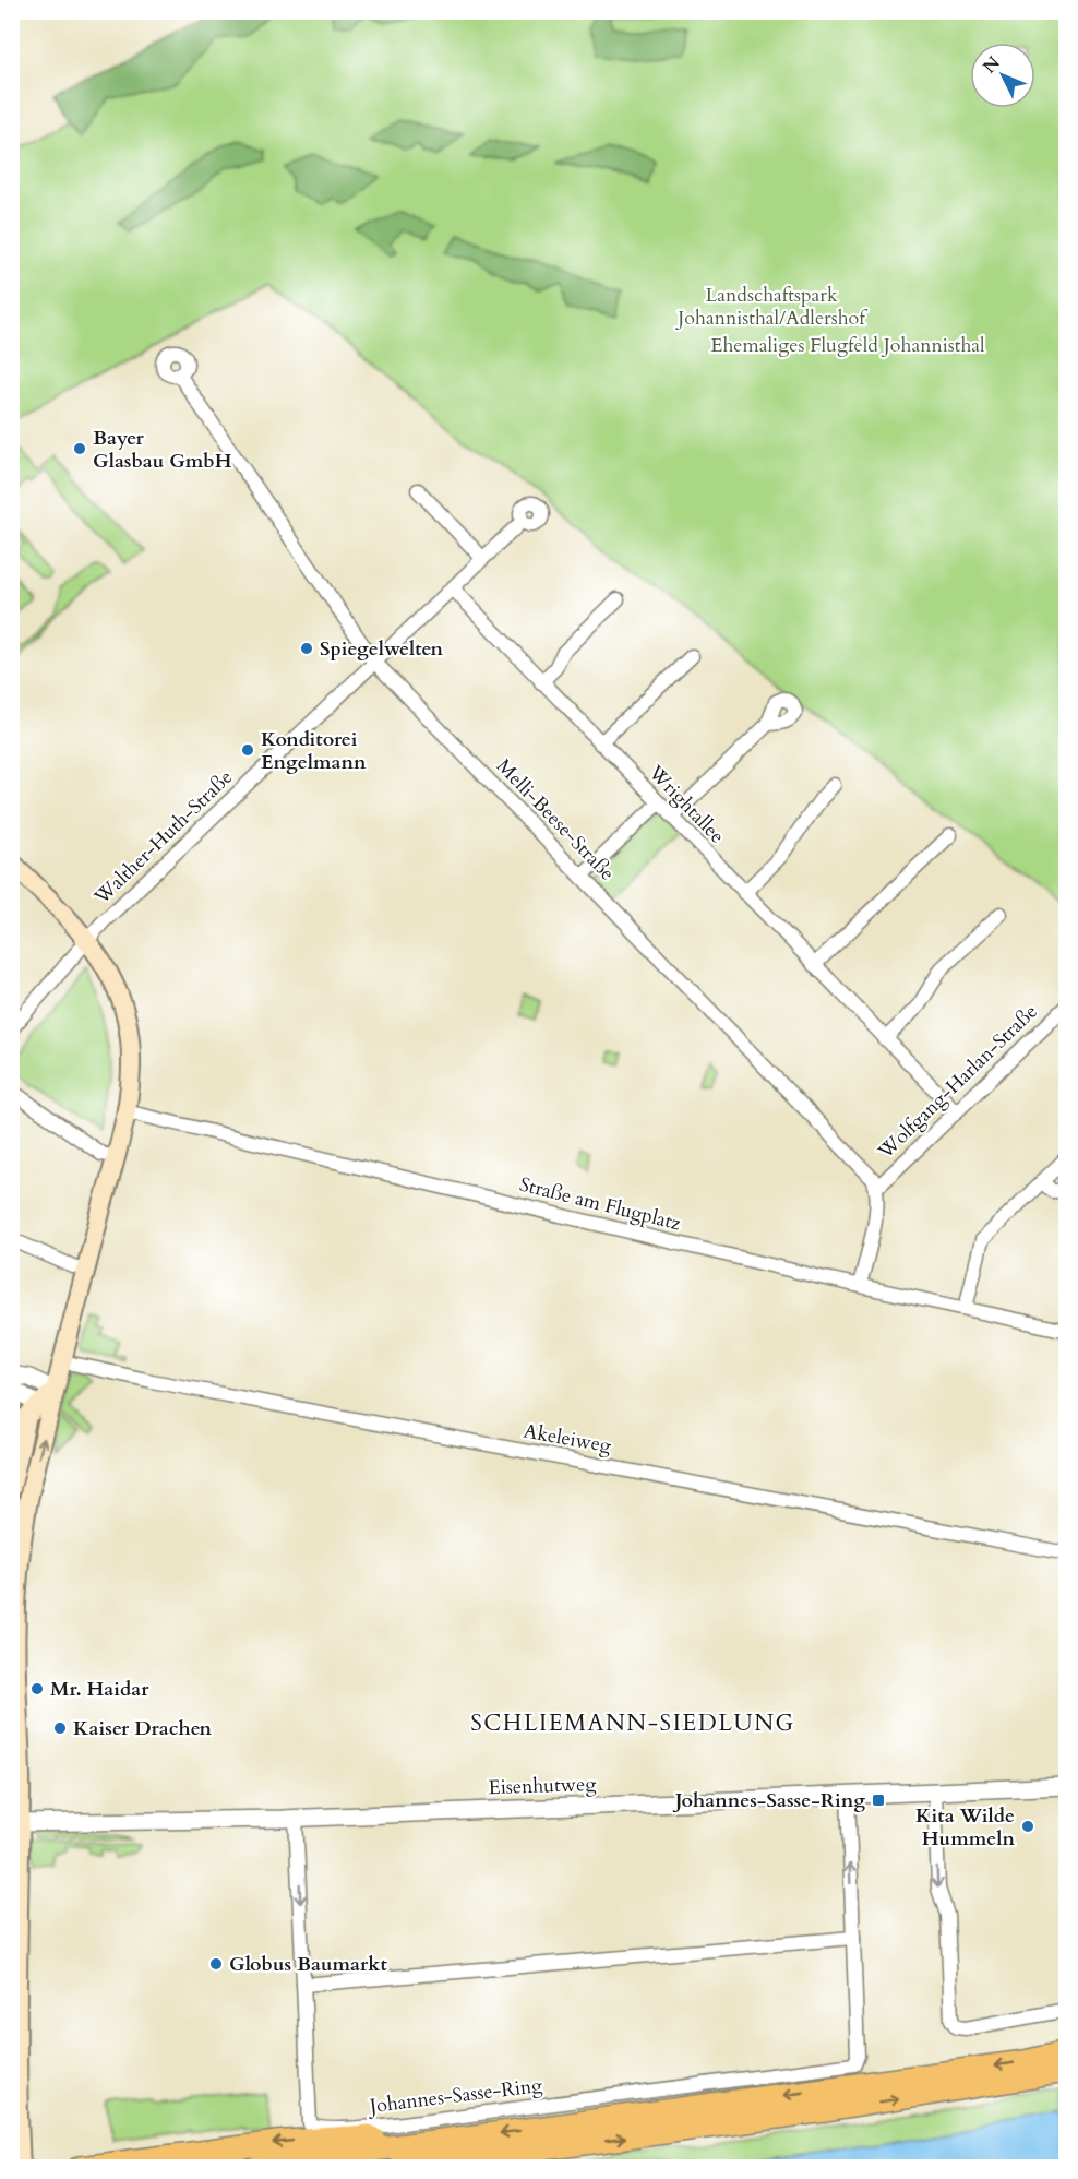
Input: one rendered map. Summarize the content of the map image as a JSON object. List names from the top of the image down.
{
  "streets": {
    "street": [
      "Wrightallee",
      "Melli-Beese-Straße",
      "Walther-Huth-Straße",
      "Wolfgang-Harlan-Straße",
      "Straße am Flugplatz",
      "Akeleiweg",
      "Eisenhutweg",
      "Johannes-Sasse-Ring"
    ]
  },
  "crossings": [
    ["Wrightallee", "Walther-Huth-Straße"],
    ["Wrightallee", "Wolfgang-Harlan-Straße"],
    ["Melli-Beese-Straße", "Walther-Huth-Straße"],
    ["Melli-Beese-Straße", "Wolfgang-Harlan-Straße"],
    ["Eisenhutweg", "Johannes-Sasse-Ring"]
  ],
  "districts": ["SCHLIEMANN-SIEDLUNG"],
  "parks": ["Landschaftspark Johannisthal/Adlershof", "Ehemaliges Flugfeld Johannisthal"],
  "places": {
    "other": [
      "Bayer Glasbau GmbH",
      "Spiegelwelten",
      "Konditorei Engelmann",
      "Mr. Haidar",
      "Kaiser Drachen",
      "Kita Wilde Hummeln",
      "Globus Baumarkt"
    ],
    "transit": ["Johannes-Sasse-Ring"]
  },
  "north": "top left"
}
